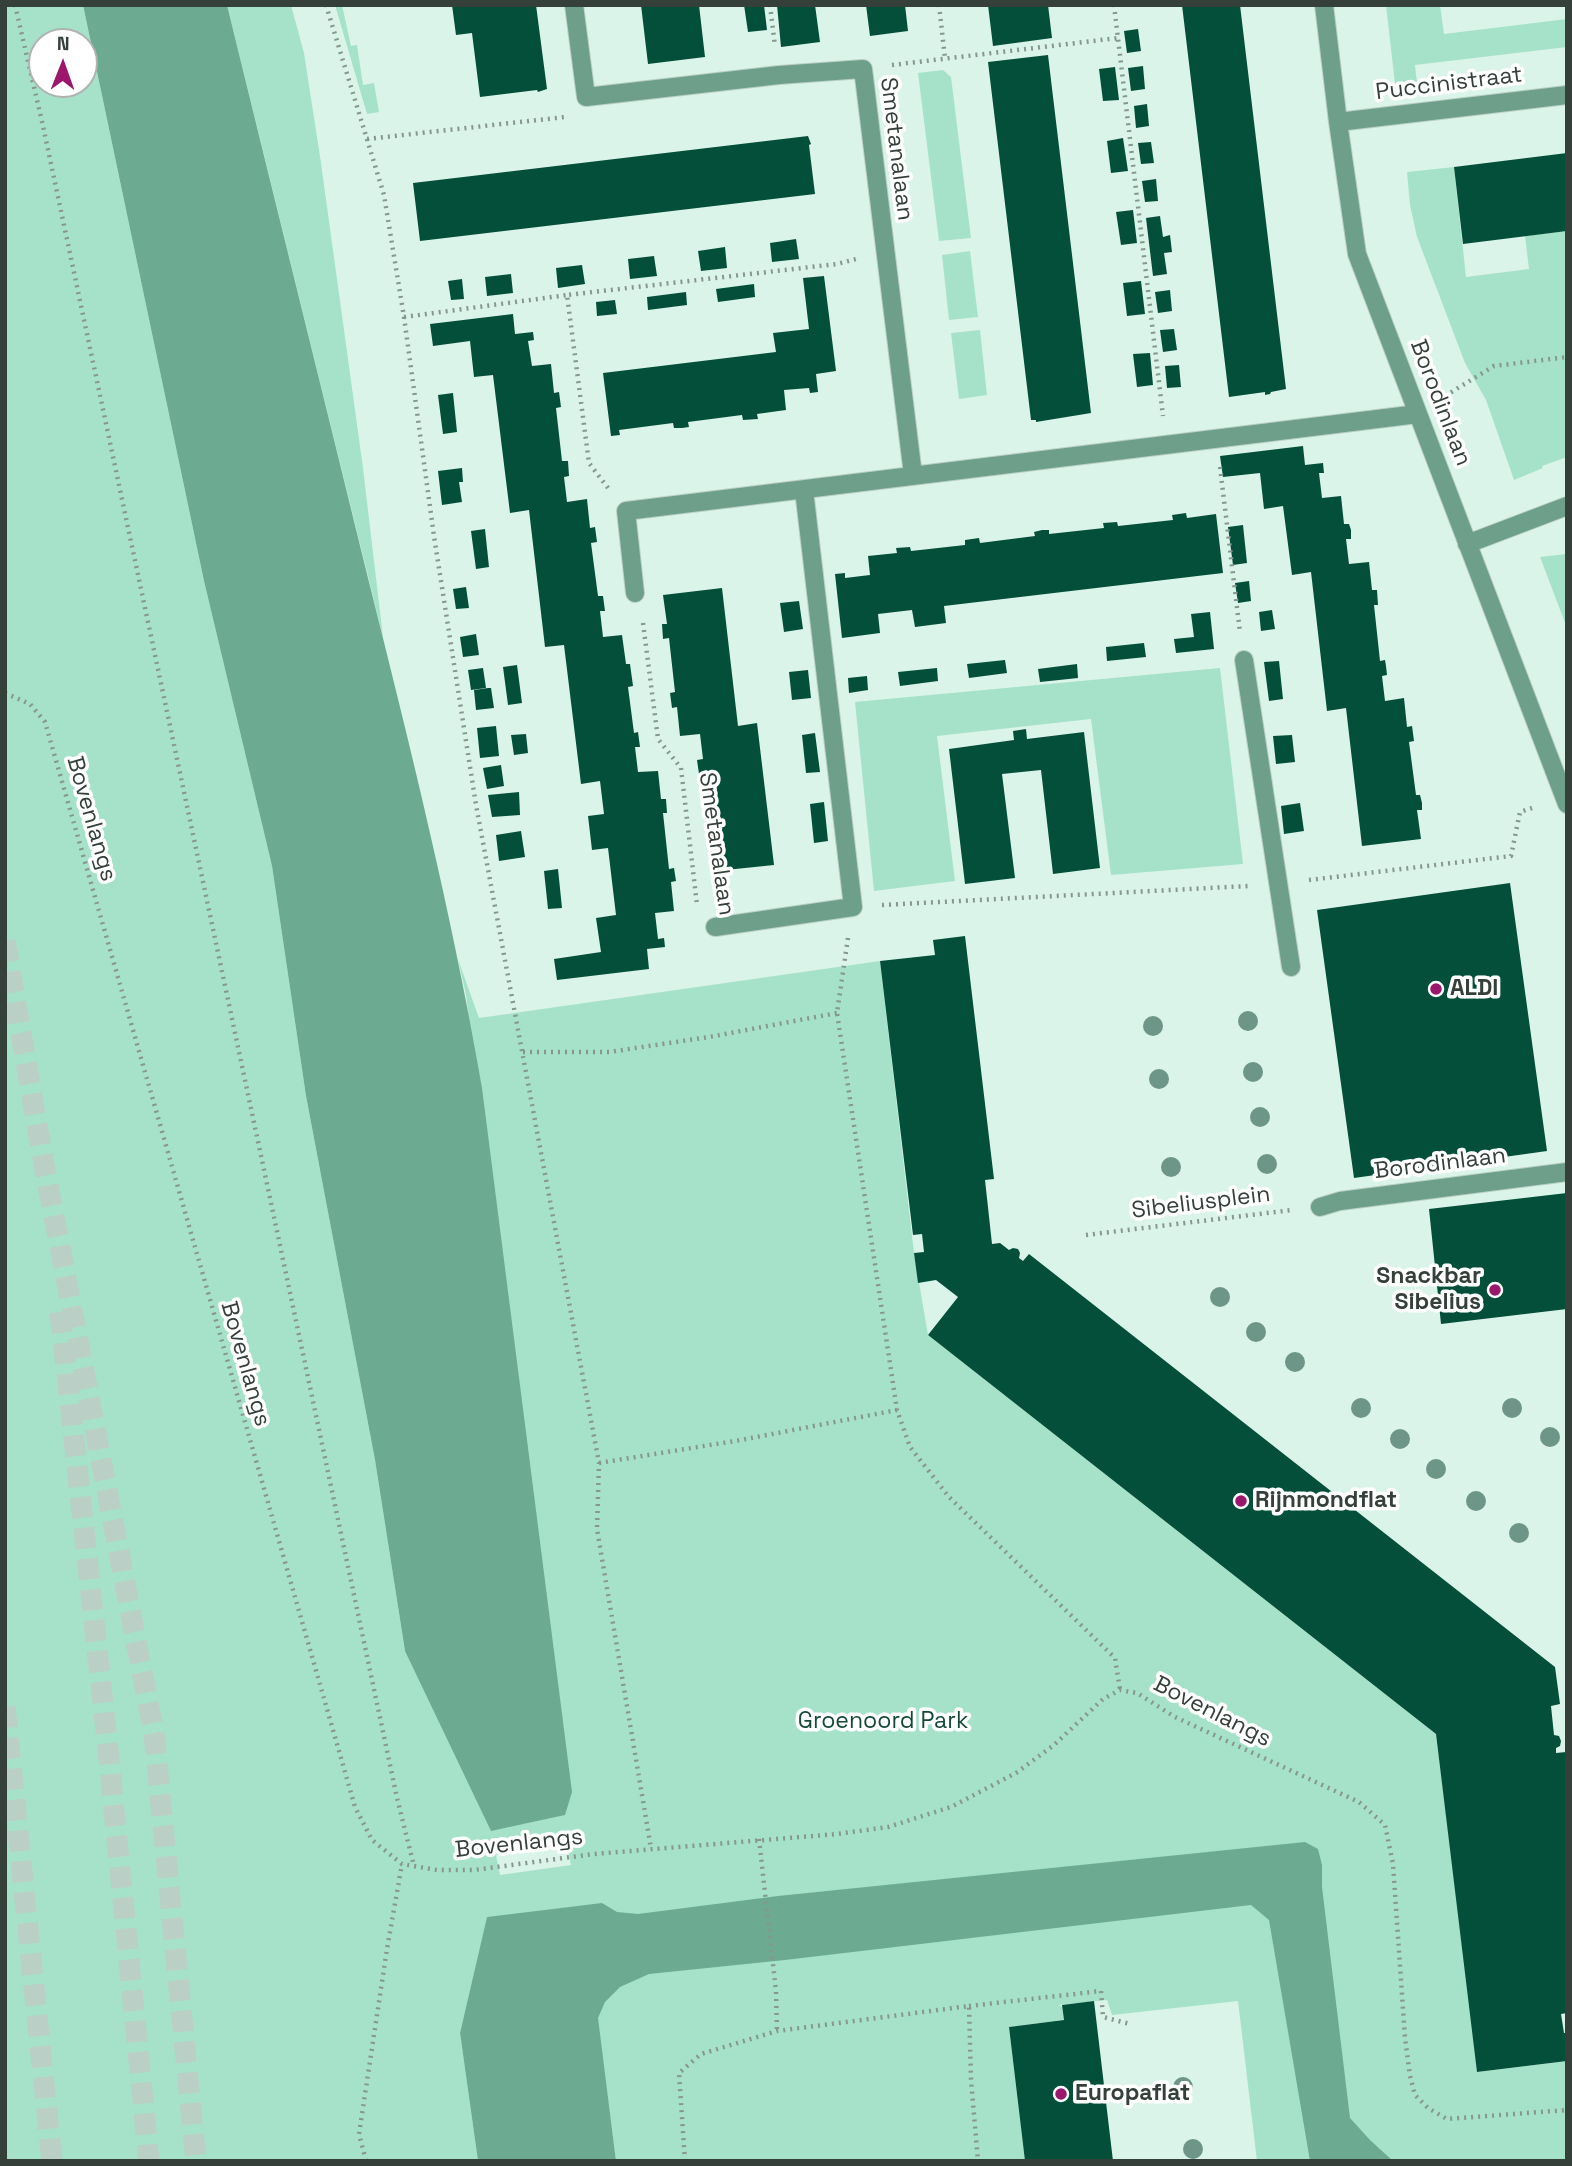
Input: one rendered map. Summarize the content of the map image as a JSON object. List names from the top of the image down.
{
  "streets": {
    "street": ["Puccinistraat", "Smetanalaan", "Borodinlaan"],
    "path": ["Bovenlangs", "Sibeliusplein"]
  },
  "crossings": [
    ["Puccinistraat", "Borodinlaan"],
    ["Borodinlaan", "Sibeliusplein"]
  ],
  "parks": ["Groenoord Park"],
  "places": [
    "ALDI",
    "Snackbar Sibelius",
    "Rijnmondflat",
    "Europaflat"
  ],
  "north": "top"
}
